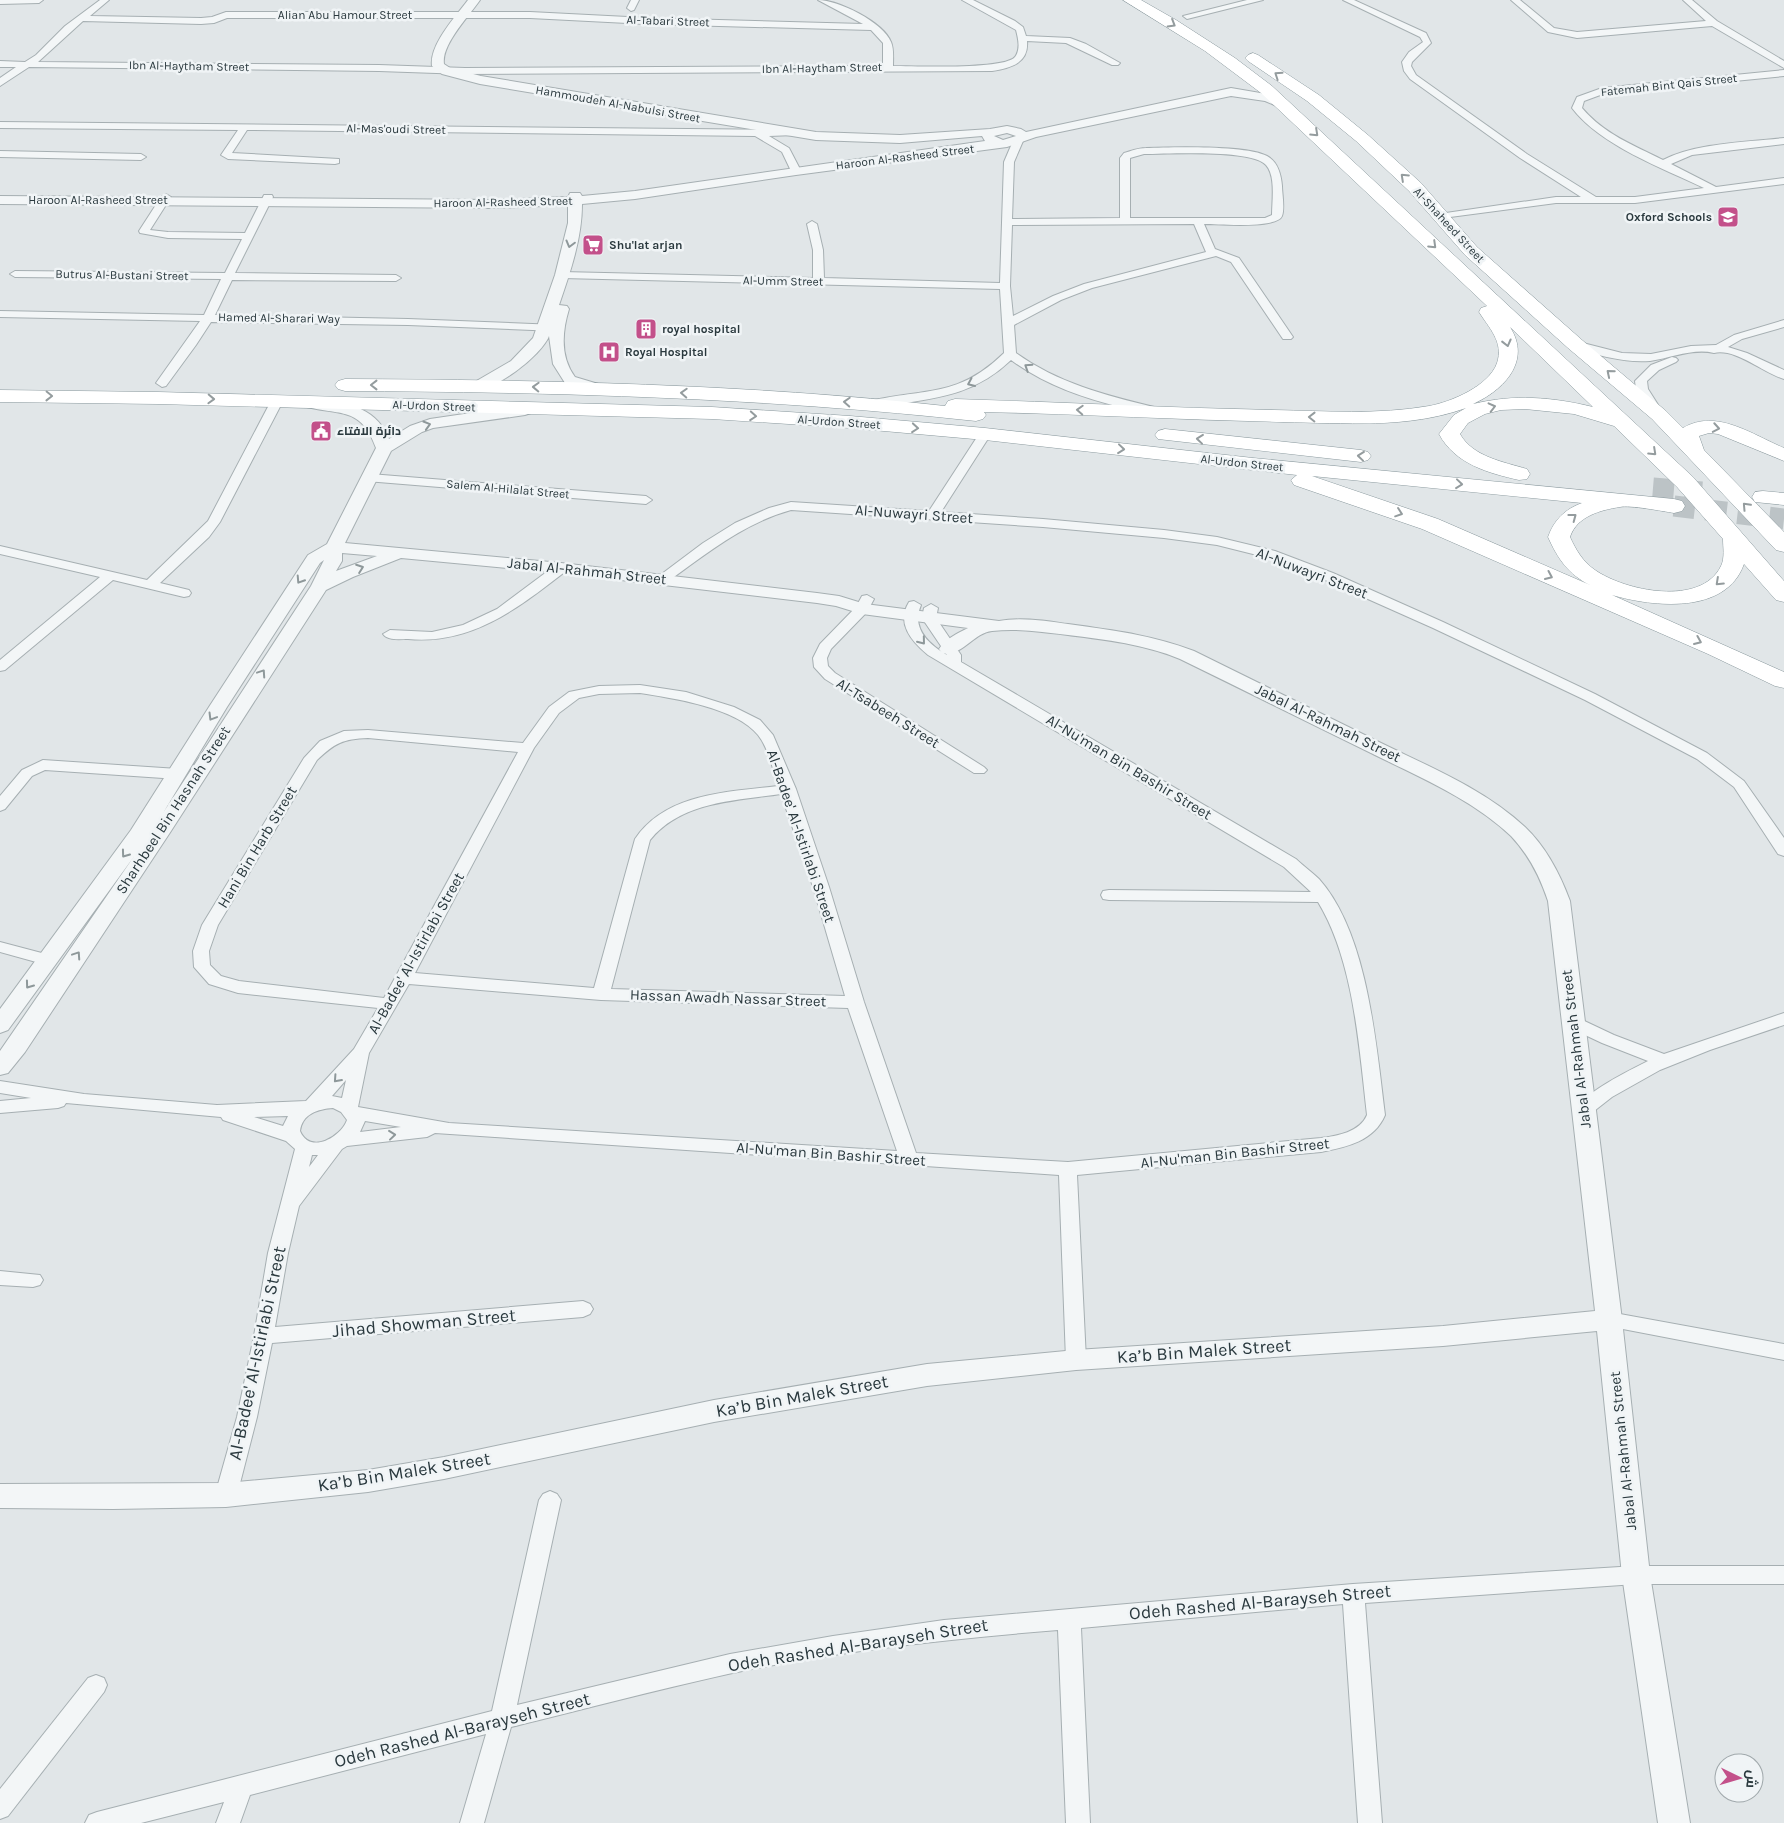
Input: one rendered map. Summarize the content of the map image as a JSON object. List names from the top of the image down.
{
  "streets": {
    "highway": ["Al-Shaheed Street", "Al-Urdon Street"],
    "street": [
      "Alian Abu Hamour Street",
      "Al-Tabari Street",
      "Ibn Al-Haytham Street",
      "Fatemah Bint Qais Street",
      "Hammoudeh Al-Nabulsi Street",
      "Al-Mas'oudi Street",
      "Haroon Al-Rasheed Street",
      "Butrus Al-Bustani Street",
      "Al-Umm Street",
      "Hamed Al-Sharari Way",
      "Salem Al-Hilalat Street",
      "Al-Nuwayri Street",
      "Jabal Al-Rahmah Street",
      "Al-Tsabeeh Street",
      "Al-Nu'man Bin Bashir Street",
      "Sharhbeel Bin Hasnah Street",
      "Al-Badee' Al-Istirlabi Street",
      "Hani Bin Harb Street",
      "Hassan Awadh Nassar Street",
      "Jihad Showman Street",
      "Ka’b Bin Malek Street",
      "Odeh Rashed Al-Barayseh Street"
    ]
  },
  "crossings": [
    ["Alian Abu Hamour Street", "Al-Tabari Street"],
    ["Ibn Al-Haytham Street", "Hammoudeh Al-Nabulsi Street"],
    ["Hammoudeh Al-Nabulsi Street", "Al-Mas'oudi Street"],
    ["Hammoudeh Al-Nabulsi Street", "Haroon Al-Rasheed Street"],
    ["Salem Al-Hilalat Street", "Sharhbeel Bin Hasnah Street"],
    ["Al-Nuwayri Street", "Jabal Al-Rahmah Street"],
    ["Jabal Al-Rahmah Street", "Al-Tsabeeh Street"],
    ["Jabal Al-Rahmah Street", "Al-Nu'man Bin Bashir Street"],
    ["Jabal Al-Rahmah Street", "Sharhbeel Bin Hasnah Street"],
    ["Jabal Al-Rahmah Street", "Ka’b Bin Malek Street"],
    ["Jabal Al-Rahmah Street", "Odeh Rashed Al-Barayseh Street"],
    ["Al-Nu'man Bin Bashir Street", "Al-Badee' Al-Istirlabi Street"],
    ["Al-Badee' Al-Istirlabi Street", "Hani Bin Harb Street"],
    ["Al-Badee' Al-Istirlabi Street", "Hassan Awadh Nassar Street"],
    ["Al-Badee' Al-Istirlabi Street", "Jihad Showman Street"],
    ["Al-Badee' Al-Istirlabi Street", "Ka’b Bin Malek Street"]
  ],
  "places": {
    "school or university": ["Oxford Schools"],
    "supermarket": ["Shu'lat arjan"],
    "building": ["royal hospital"],
    "hospital": ["Royal Hospital"],
    "public building": ["دائرة الافتاء"]
  },
  "north": "right"
}
